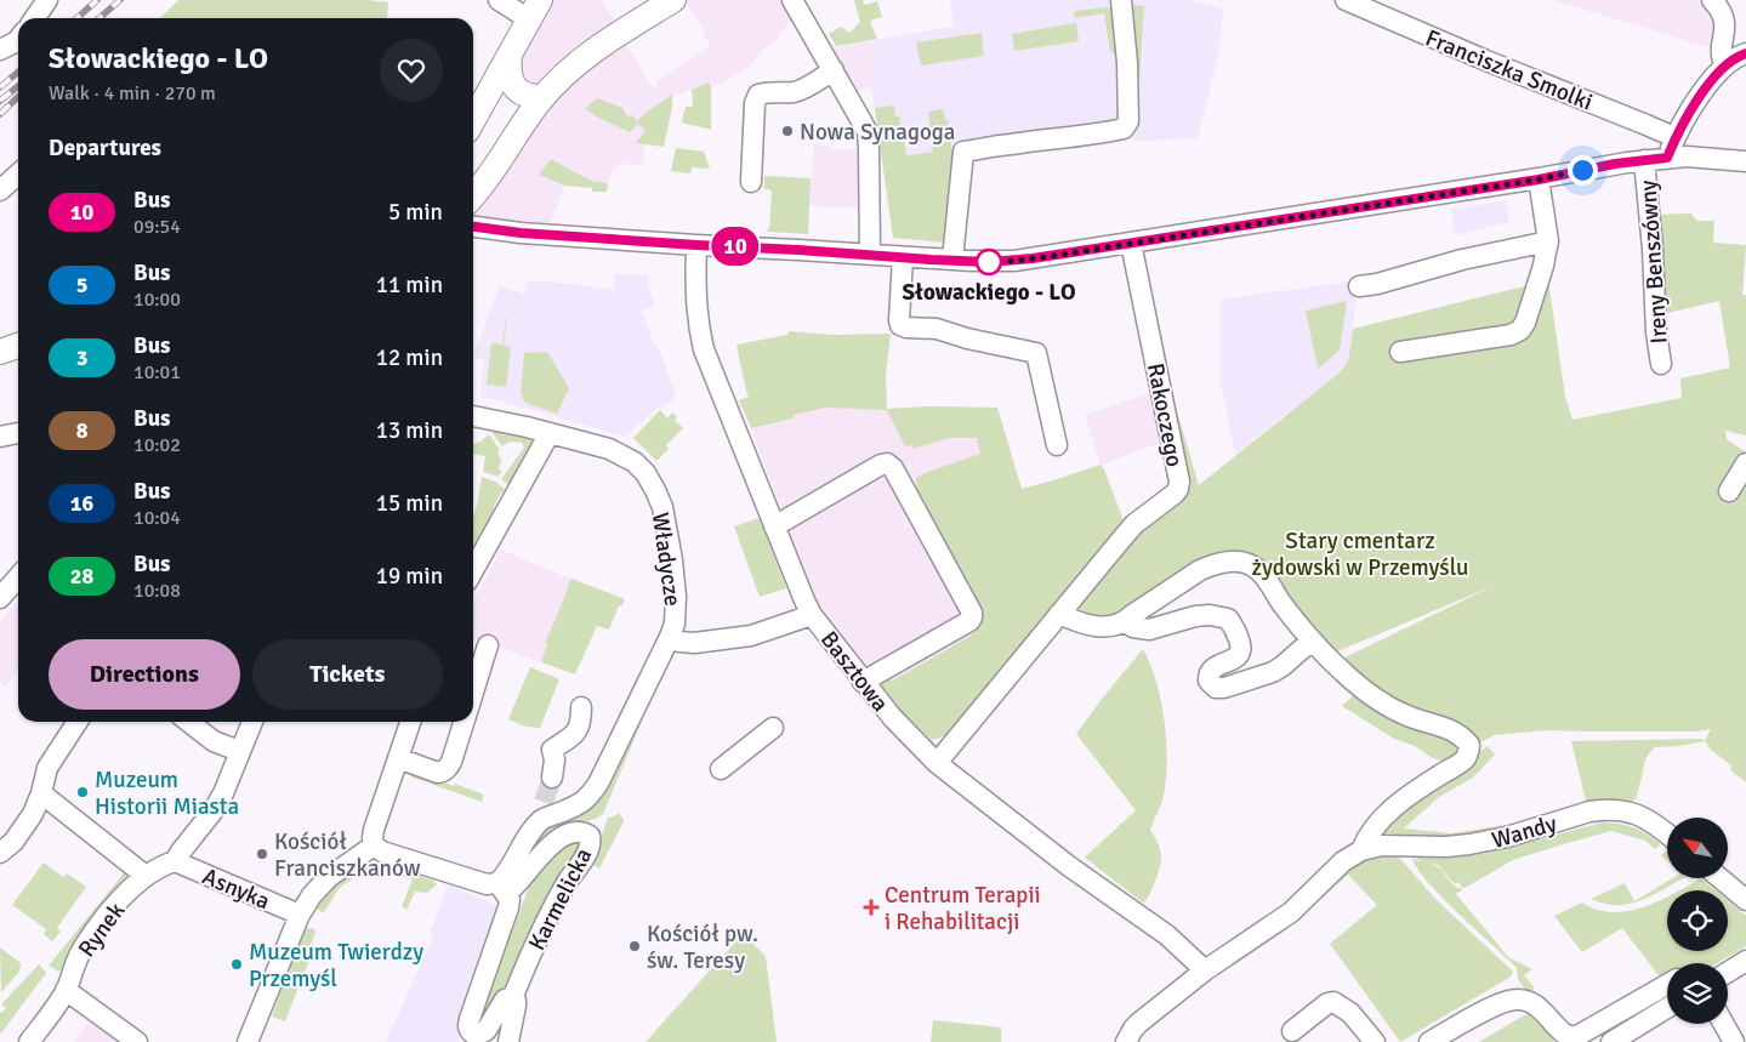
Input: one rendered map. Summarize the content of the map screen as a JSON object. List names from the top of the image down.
{
  "streets": {
    "street": [
      "Franciszka Smolki",
      "Ireny Benszówny",
      "Rakoczego",
      "Władycze",
      "Basztowa",
      "Wandy",
      "Asnyka",
      "Karmelicka",
      "Rynek"
    ]
  },
  "crossings": [
    ["Rakoczego", "Basztowa"],
    ["Władycze", "Karmelicka"],
    ["Asnyka", "Rynek"]
  ],
  "parks": ["Stary cmentarz żydowski w Przemyślu"],
  "places": {
    "other": [
      "Nowa Synagoga",
      "Słowackiego - LO",
      "Muzeum Historii Miasta",
      "Kościół Franciszkanów",
      "Kościół pw. św. Teresy",
      "Muzeum Twierdzy Przemyśl"
    ],
    "health": ["Centrum Terapii i Rehabilitacji"]
  },
  "lines": ["bus line 10"],
  "north": "top left",
  "page": {
    "on_map": "10",
    "heading": [
      ["Słowackiego - LO", "Walk · 4 min · 270 m"],
      "Departures"
    ],
    "list": [
      {
        "mark": "10",
        "name": "Bus",
        "note": "09:54",
        "value": "5 min"
      },
      {
        "mark": "5",
        "name": "Bus",
        "note": "10:00",
        "value": "11 min"
      },
      {
        "mark": "3",
        "name": "Bus",
        "note": "10:01",
        "value": "12 min"
      },
      {
        "mark": "8",
        "name": "Bus",
        "note": "10:02",
        "value": "13 min"
      },
      {
        "mark": "16",
        "name": "Bus",
        "note": "10:04",
        "value": "15 min"
      },
      {
        "mark": "28",
        "name": "Bus",
        "note": "10:08",
        "value": "19 min"
      }
    ],
    "buttons": ["Directions", "Tickets"]
  }
}
